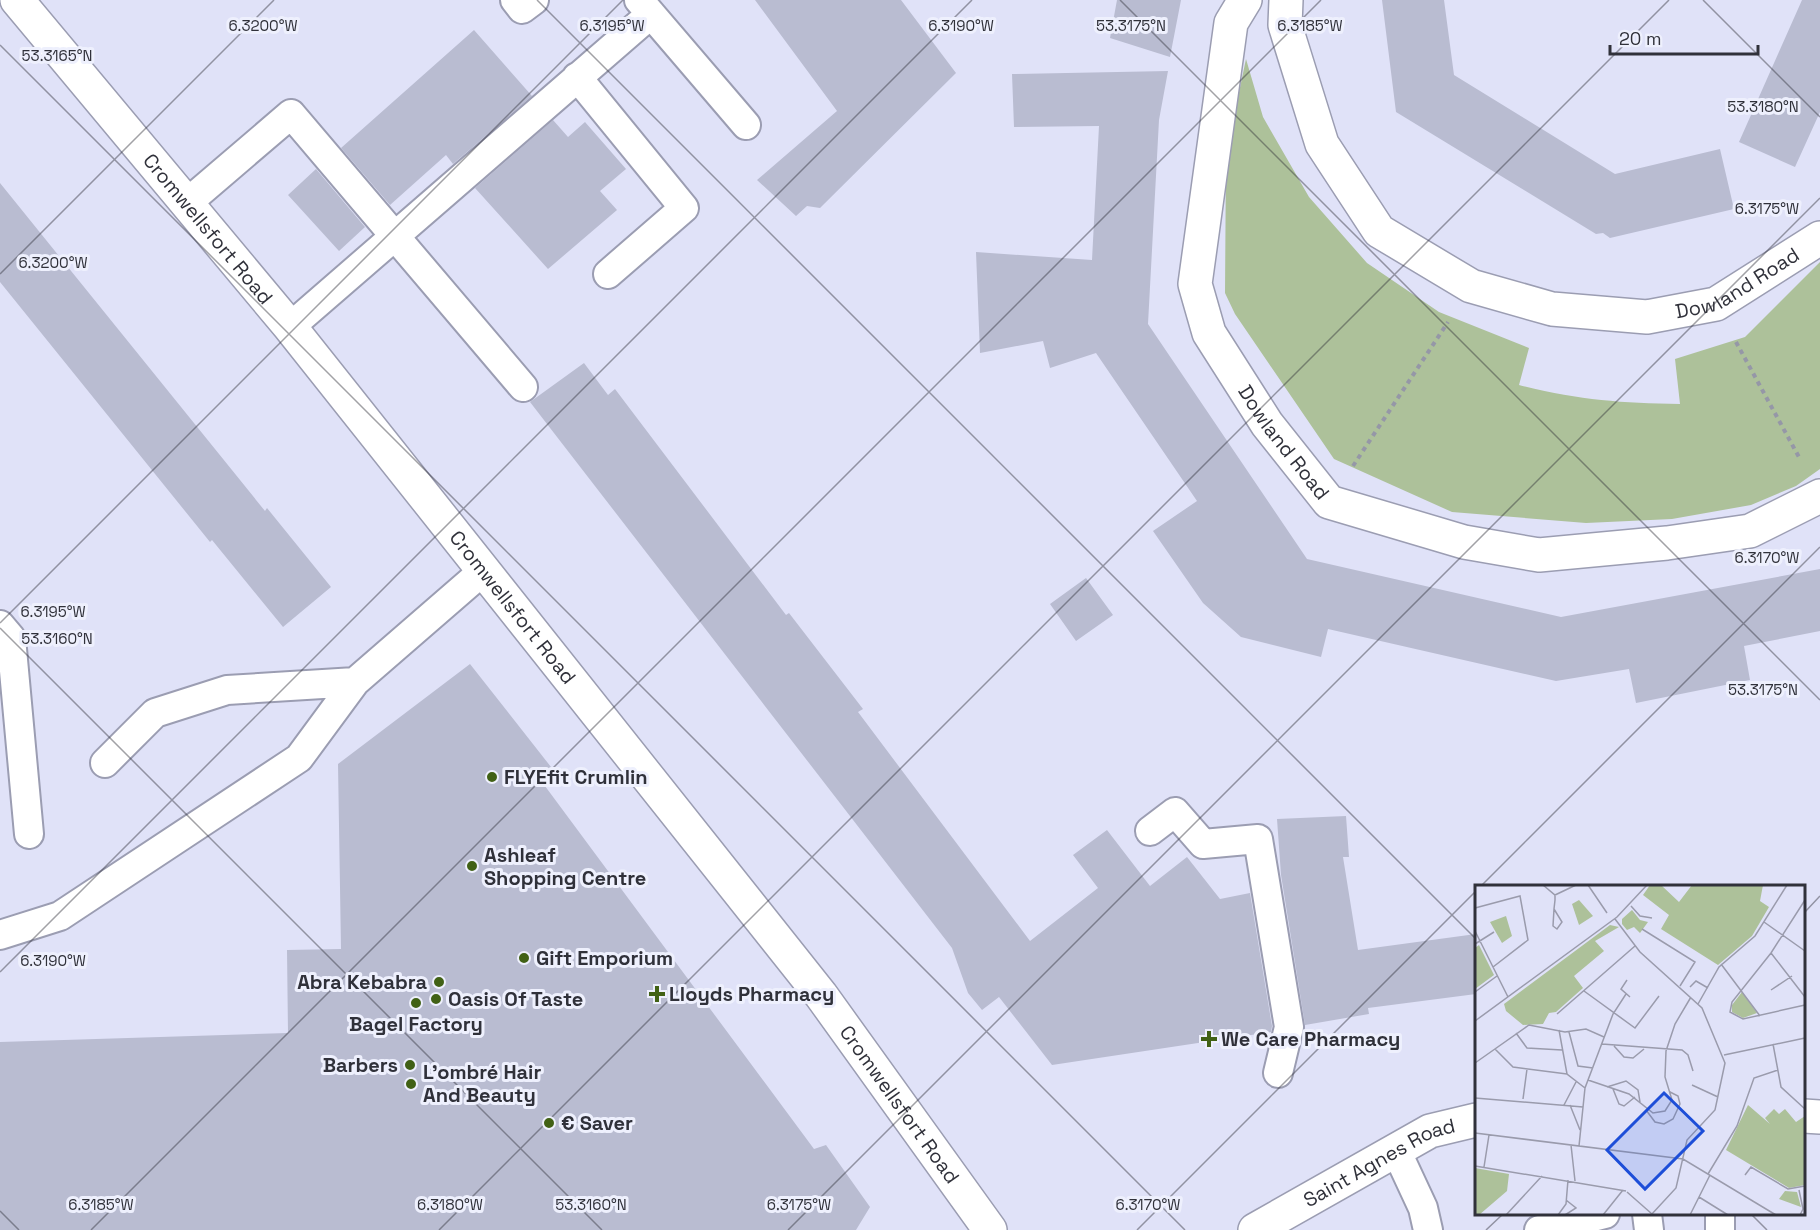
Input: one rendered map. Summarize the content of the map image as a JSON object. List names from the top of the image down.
{
  "streets": {
    "street": ["Cromwellsfort Road", "Dowland Road", "Saint Agnes Road"]
  },
  "places": {
    "other": [
      "FLYEfit Crumlin",
      "Ashleaf Shopping Centre",
      "Gift Emporium",
      "Abra Kebabra",
      "Oasis Of Taste",
      "Bagel Factory",
      "Barbers",
      "L'ombré Hair And Beauty",
      "€ Saver"
    ],
    "health": ["Lloyds Pharmacy", "We Care Pharmacy"]
  },
  "scale_bar": "20 m",
  "coordinates": [
    "6.3200°W",
    "6.3195°W",
    "6.3190°W",
    "53.3175°N",
    "6.3185°W",
    "53.3165°N",
    "53.3180°N",
    "6.3175°W",
    "6.3170°W",
    "53.3160°N",
    "6.3180°W"
  ]
}
